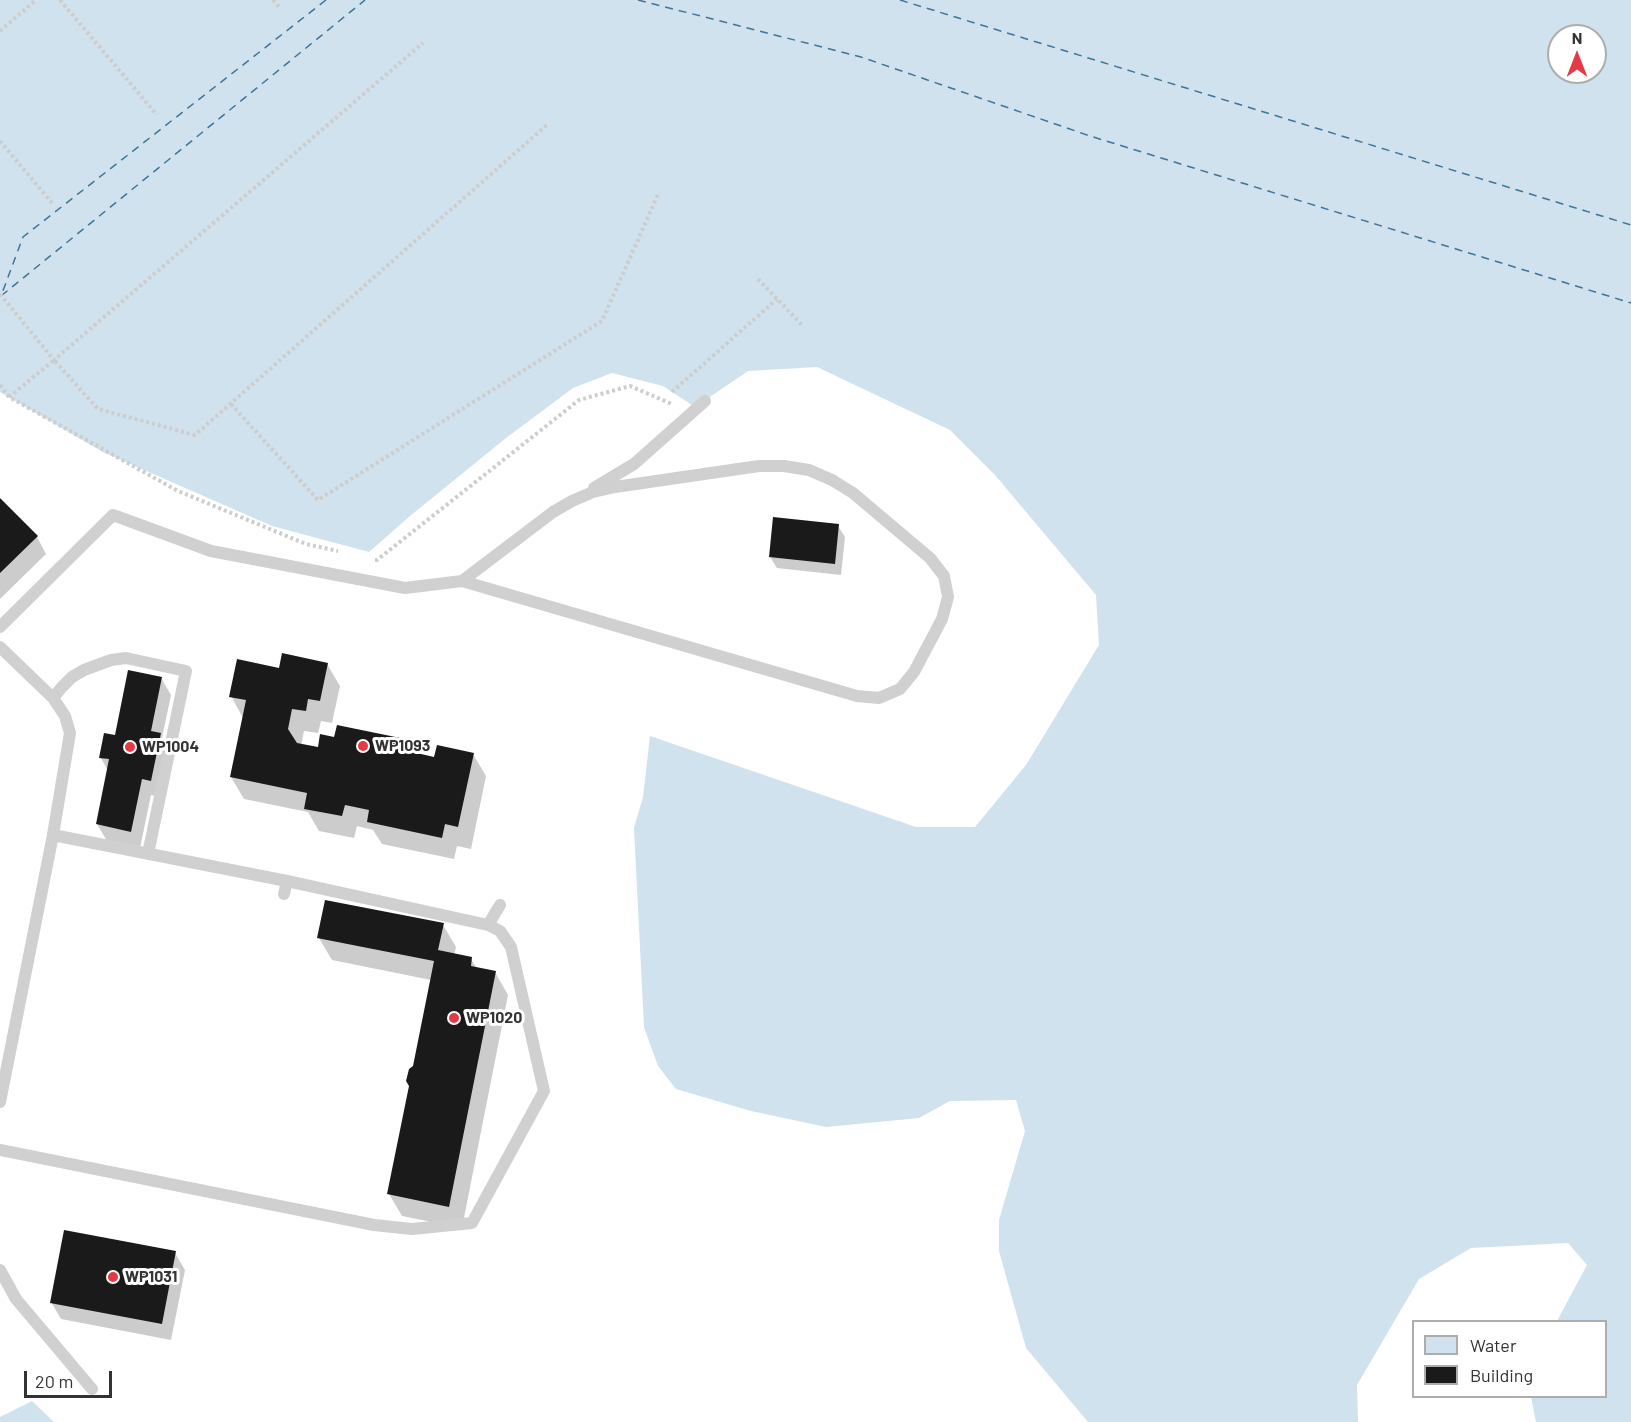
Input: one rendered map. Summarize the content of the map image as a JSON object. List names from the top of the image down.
{
  "places": [
    "WP1093",
    "WP1004",
    "WP1020",
    "WP1031"
  ],
  "legend": ["Water", "Building"],
  "scale_bar": "20 m",
  "north": "top"
}
